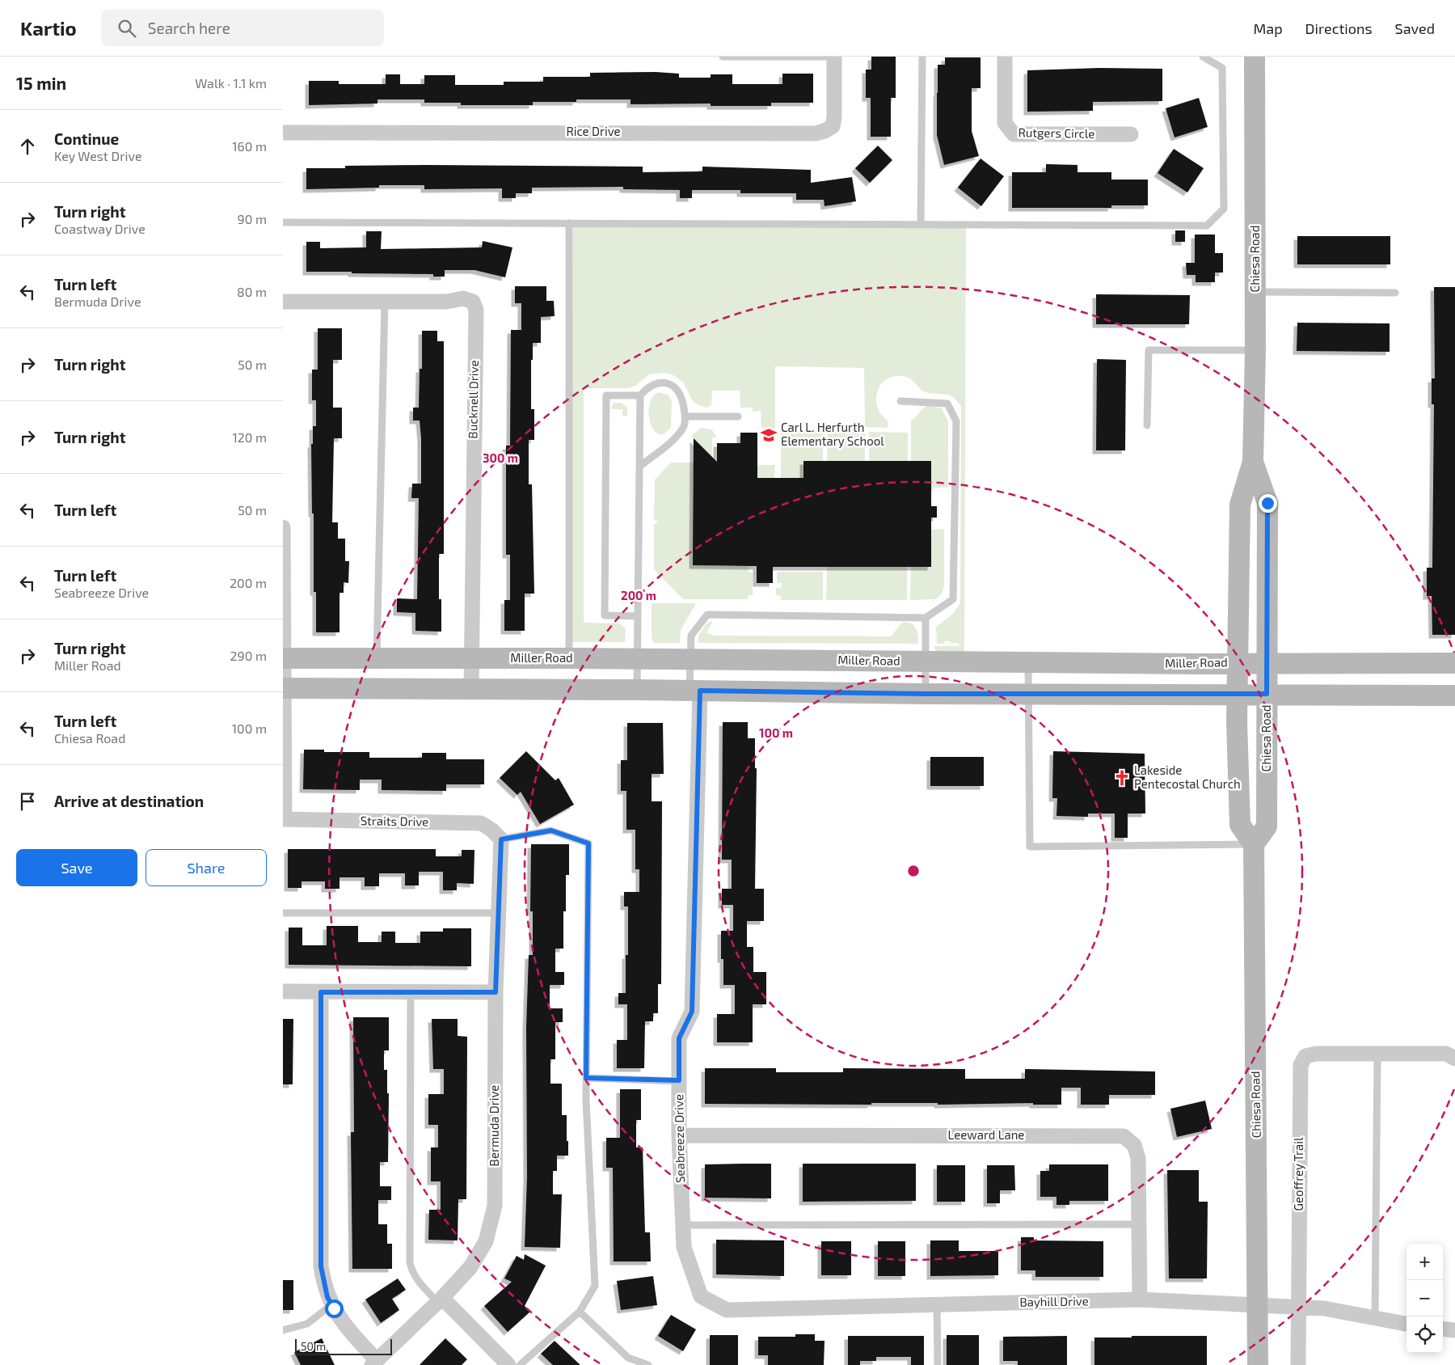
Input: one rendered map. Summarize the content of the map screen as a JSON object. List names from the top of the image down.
{
  "streets": {
    "main road": ["Chiesa Road", "Miller Road"],
    "street": [
      "Rice Drive",
      "Rutgers Circle",
      "Bucknell Drive",
      "Straits Drive",
      "Bermuda Drive",
      "Leeward Lane",
      "Seabreeze Drive",
      "Geoffrey Trail",
      "Bayhill Drive"
    ]
  },
  "crossings": [
    ["Chiesa Road", "Miller Road"],
    ["Chiesa Road", "Bayhill Drive"],
    ["Bucknell Drive", "Miller Road"],
    ["Straits Drive", "Bermuda Drive"],
    ["Leeward Lane", "Seabreeze Drive"],
    ["Leeward Lane", "Bayhill Drive"],
    ["Seabreeze Drive", "Bayhill Drive"],
    ["Geoffrey Trail", "Bayhill Drive"]
  ],
  "places": {
    "school or university": ["Carl L. Herfurth Elementary School"],
    "church": ["Lakeside Pentecostal Church"]
  },
  "scale_bar": "50 m",
  "page": {
    "header": "Kartio",
    "search": "Search here",
    "nav": ["Map", "Directions", "Saved"],
    "heading": ["15 min", "Walk · 1.1 km"],
    "list": [
      ["Continue", "Key West Drive", "160 m"],
      ["Turn right", "Coastway Drive", "90 m"],
      ["Turn left", "Bermuda Drive", "80 m"],
      ["Turn right", "50 m"],
      ["Turn right", "120 m"],
      ["Turn left", "50 m"],
      ["Turn left", "Seabreeze Drive", "200 m"],
      ["Turn right", "Miller Road", "290 m"],
      ["Turn left", "Chiesa Road", "100 m"],
      "Arrive at destination"
    ],
    "buttons": ["Save", "Share"],
    "map_buttons": ["+", "−"],
    "scale": "50 m"
  },
  "rings": ["300 m", "200 m", "100 m"]
}
